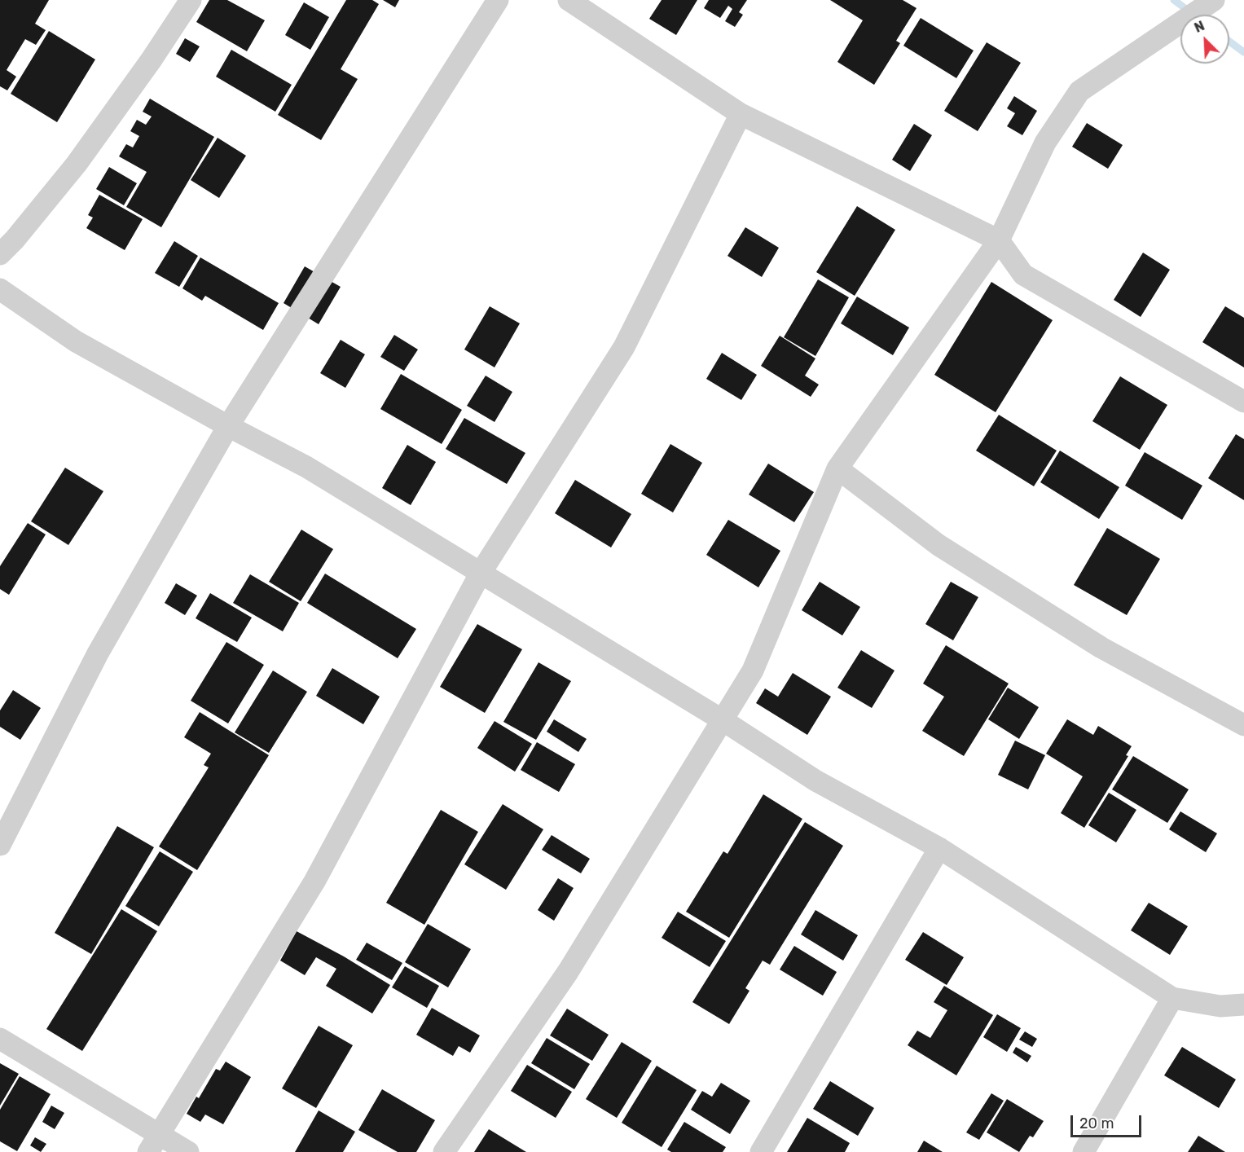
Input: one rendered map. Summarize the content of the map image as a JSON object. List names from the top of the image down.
{
  "scale_bar": "20 m",
  "north": "top left"
}
